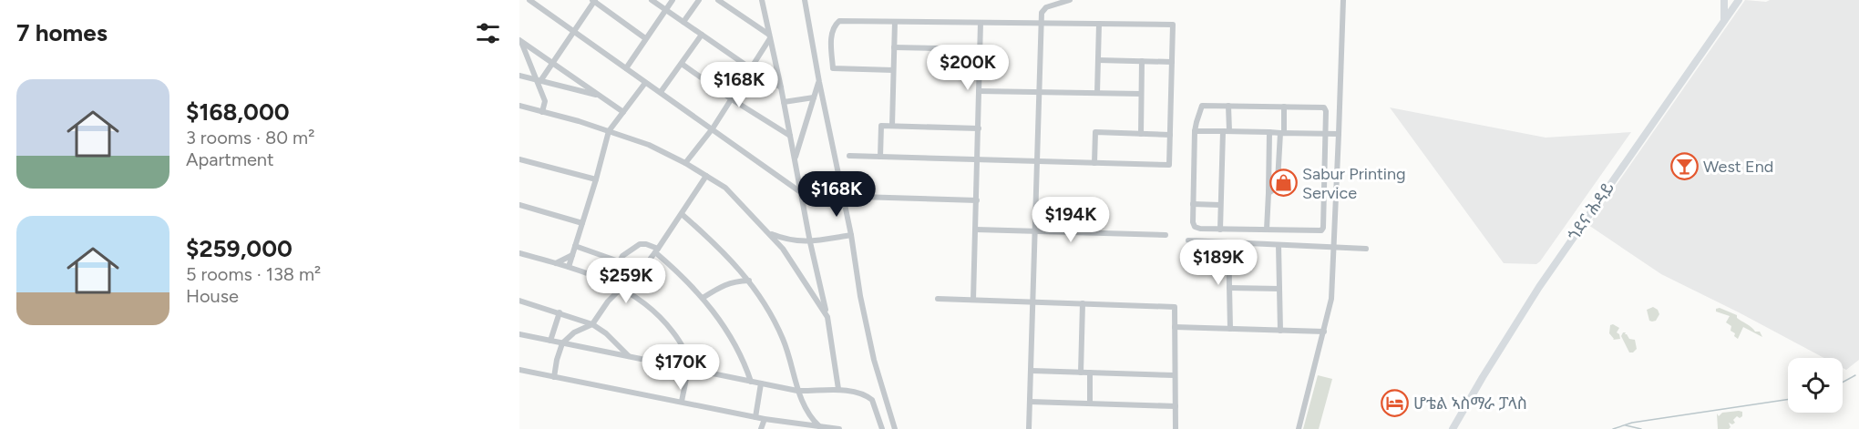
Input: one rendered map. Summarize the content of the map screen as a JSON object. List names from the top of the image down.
{
  "streets": {
    "main road": ["ጎደና ሕዳይ"]
  },
  "places": {
    "bar": ["West End"],
    "shop": ["Sabur Printing Service"],
    "hotel": ["ሆቴል ኣስማራ ፓላስ"]
  },
  "page": {
    "heading": "7 homes",
    "price": [
      "$200K",
      "$168K",
      "$168K",
      "$194K",
      "$189K",
      "$259K",
      "$170K"
    ],
    "list": [
      {
        "name": "$168,000",
        "note": "3 rooms · 80 m² · Apartment"
      },
      {
        "name": "$259,000",
        "note": "5 rooms · 138 m² · House"
      }
    ]
  }
}
